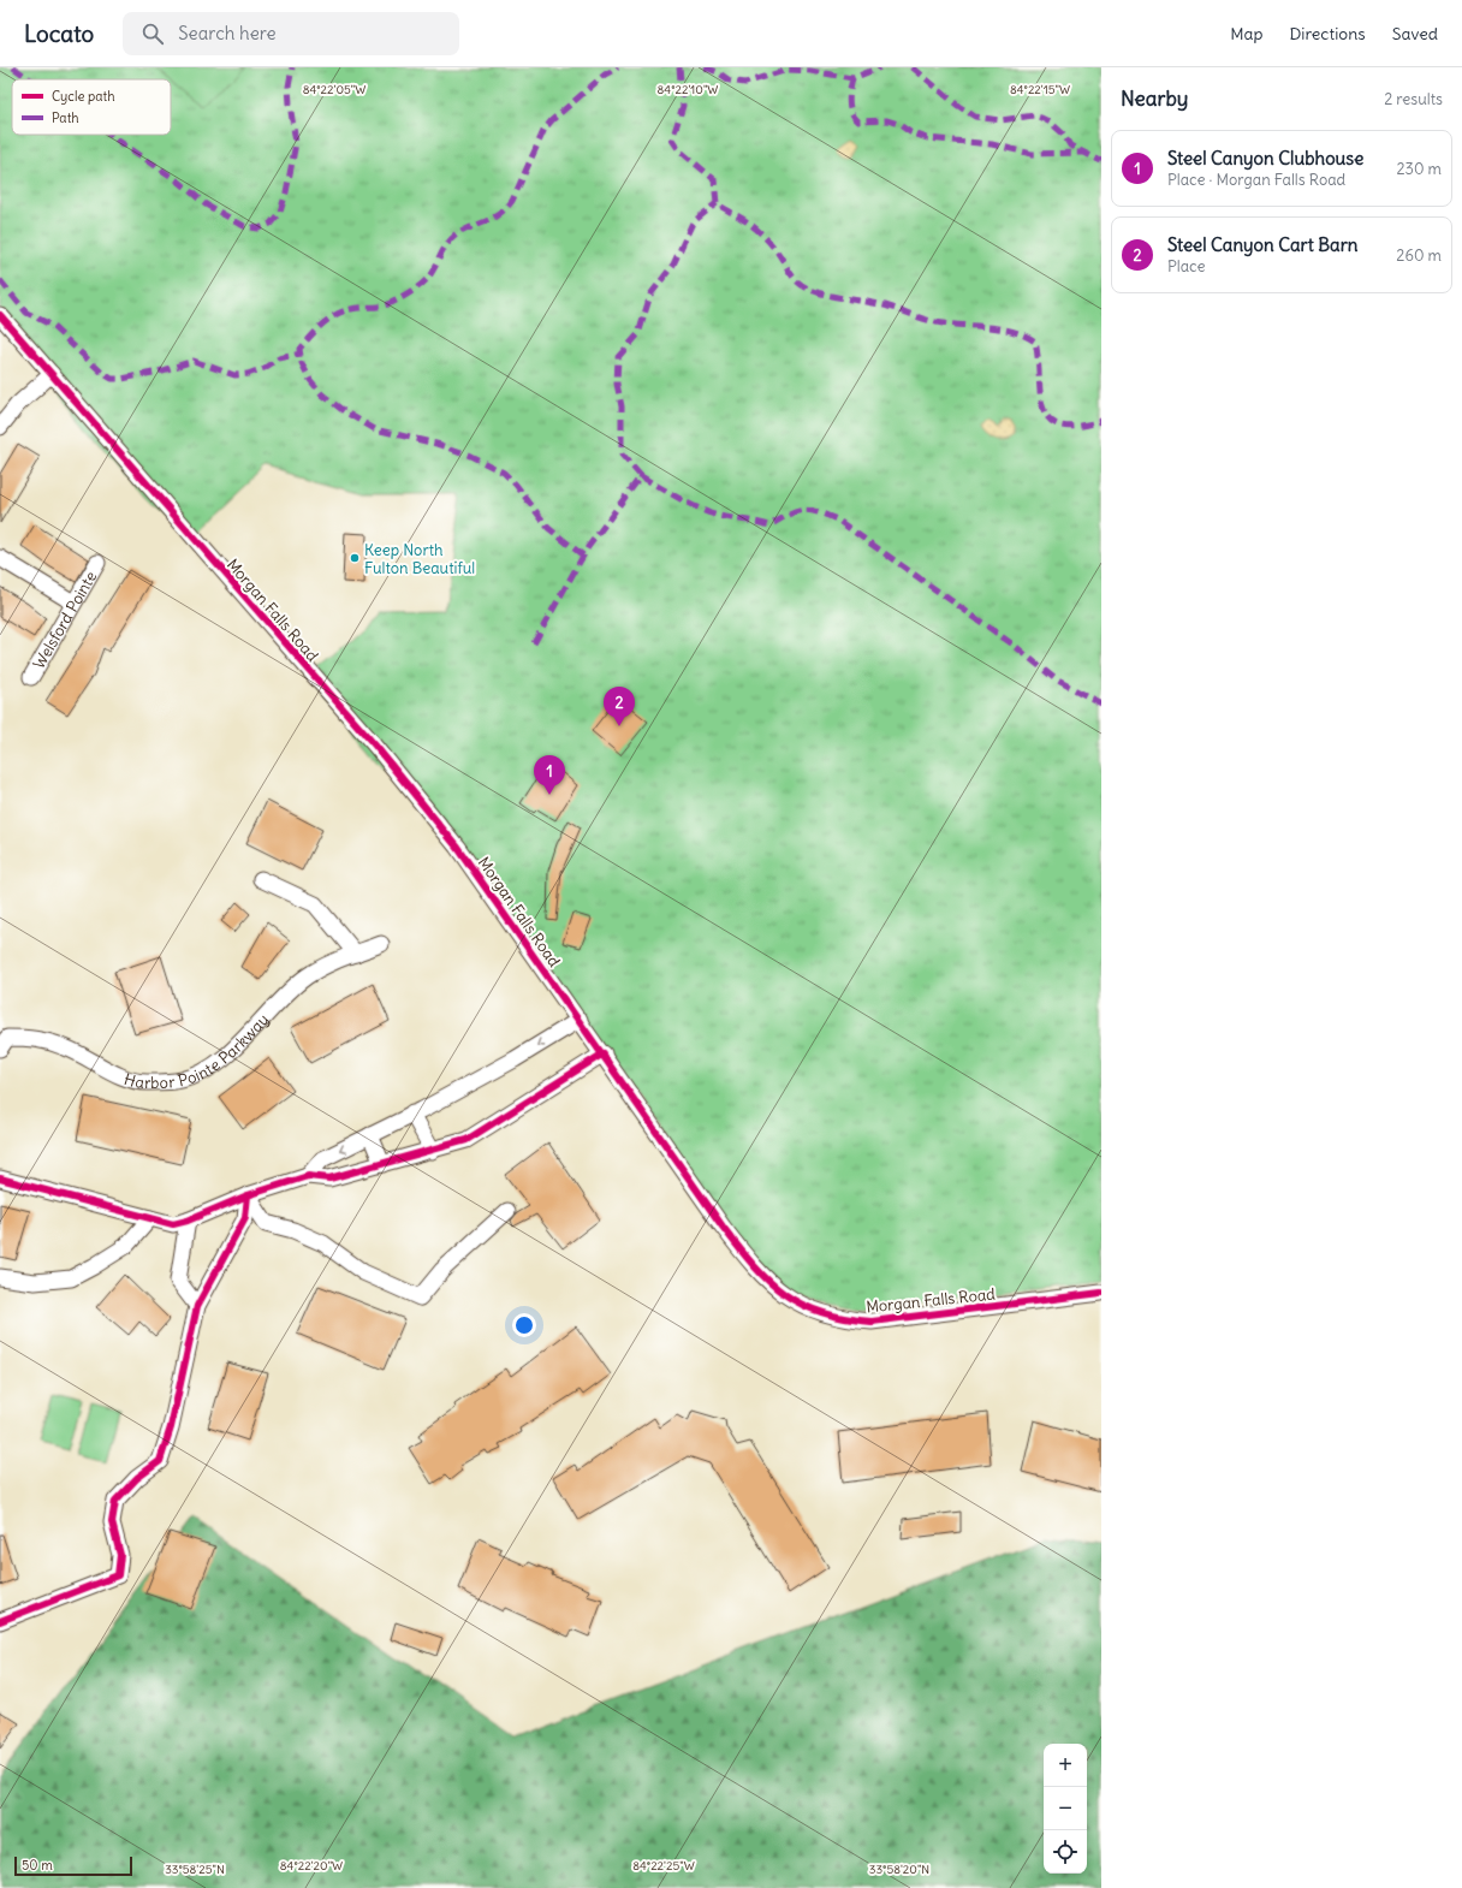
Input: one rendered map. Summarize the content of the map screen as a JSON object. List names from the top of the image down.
{
  "streets": {
    "street": ["Morgan Falls Road", "Welsford Pointe", "Harbor Pointe Parkway"]
  },
  "places": ["Keep North Fulton Beautiful"],
  "legend": ["Cycle path", "Path"],
  "scale_bar": "50 m",
  "page": {
    "header": "Locato",
    "search": "Search here",
    "nav": ["Map", "Directions", "Saved"],
    "heading": ["Nearby", "2 results"],
    "list": [
      {
        "mark": "1",
        "name": "Steel Canyon Clubhouse",
        "note": "Place · Morgan Falls Road",
        "value": "230 m"
      },
      {
        "mark": "2",
        "name": "Steel Canyon Cart Barn",
        "note": "Place",
        "value": "260 m"
      }
    ],
    "pins": ["2", "1"],
    "map_buttons": ["+", "−"],
    "scale": "50 m"
  },
  "coordinates": [
    "84°22'05\"W",
    "84°22'10\"W",
    "84°22'15\"W",
    "84°22'20\"W",
    "84°22'25\"W",
    "33°58'25\"N",
    "33°58'20\"N"
  ]
}
